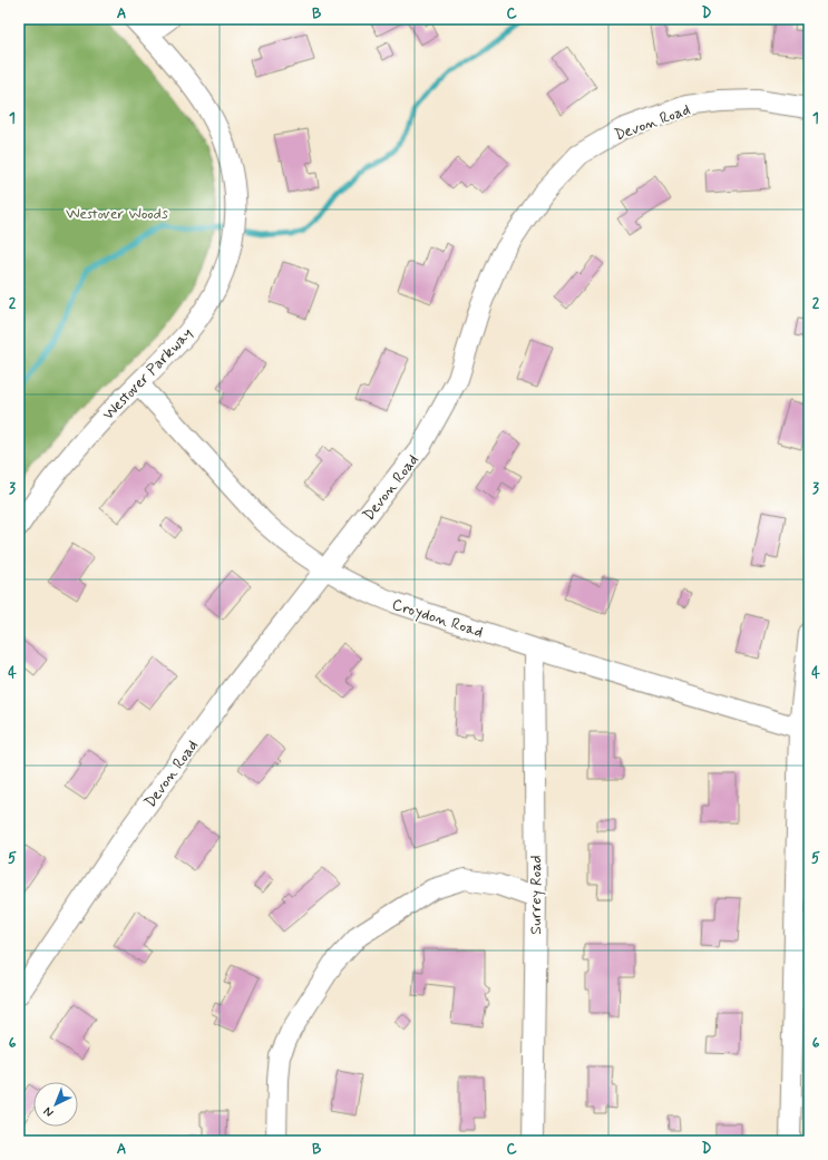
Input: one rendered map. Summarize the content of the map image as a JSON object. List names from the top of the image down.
{
  "streets": {
    "street": [
      "Devon Road",
      "Westover Parkway",
      "Croydon Road",
      "Surrey Road"
    ]
  },
  "crossings": [
    ["Devon Road", "Croydon Road"],
    ["Westover Parkway", "Croydon Road"],
    ["Croydon Road", "Surrey Road"]
  ],
  "parks": ["Westover Woods"],
  "north": "bottom left",
  "grid": {
    "columns": [
      "A",
      "B",
      "C",
      "D"
    ],
    "rows": [
      "1",
      "2",
      "3",
      "4",
      "5",
      "6"
    ]
  }
}
